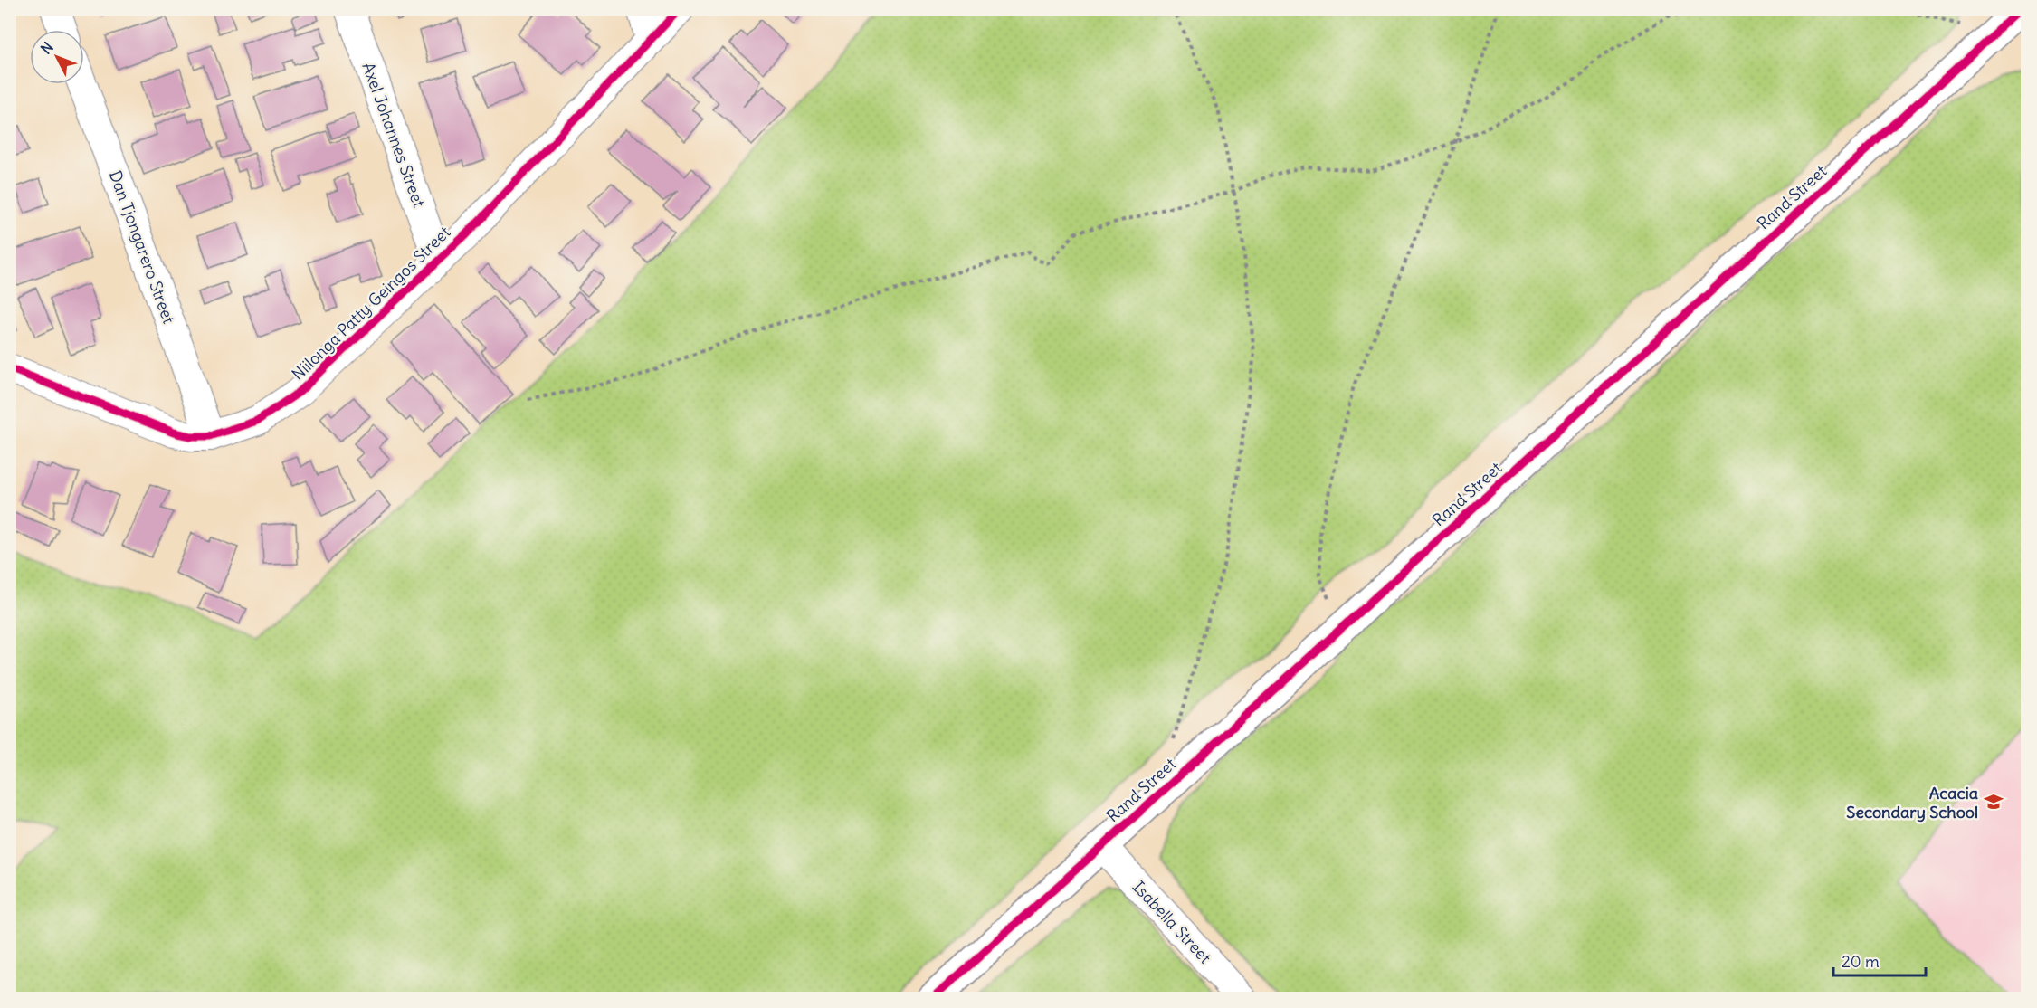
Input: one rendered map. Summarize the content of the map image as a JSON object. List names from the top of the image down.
{
  "streets": {
    "street": [
      "Axel Johannes Street",
      "Rand Street",
      "Dan Tjongarero Street",
      "Niilonga Patty Geingos Street",
      "Isabella Street"
    ]
  },
  "crossings": [
    ["Axel Johannes Street", "Niilonga Patty Geingos Street"],
    ["Rand Street", "Isabella Street"],
    ["Dan Tjongarero Street", "Niilonga Patty Geingos Street"]
  ],
  "places": {
    "school or university": ["Acacia Secondary School"]
  },
  "scale_bar": "20 m",
  "north": "top left"
}
